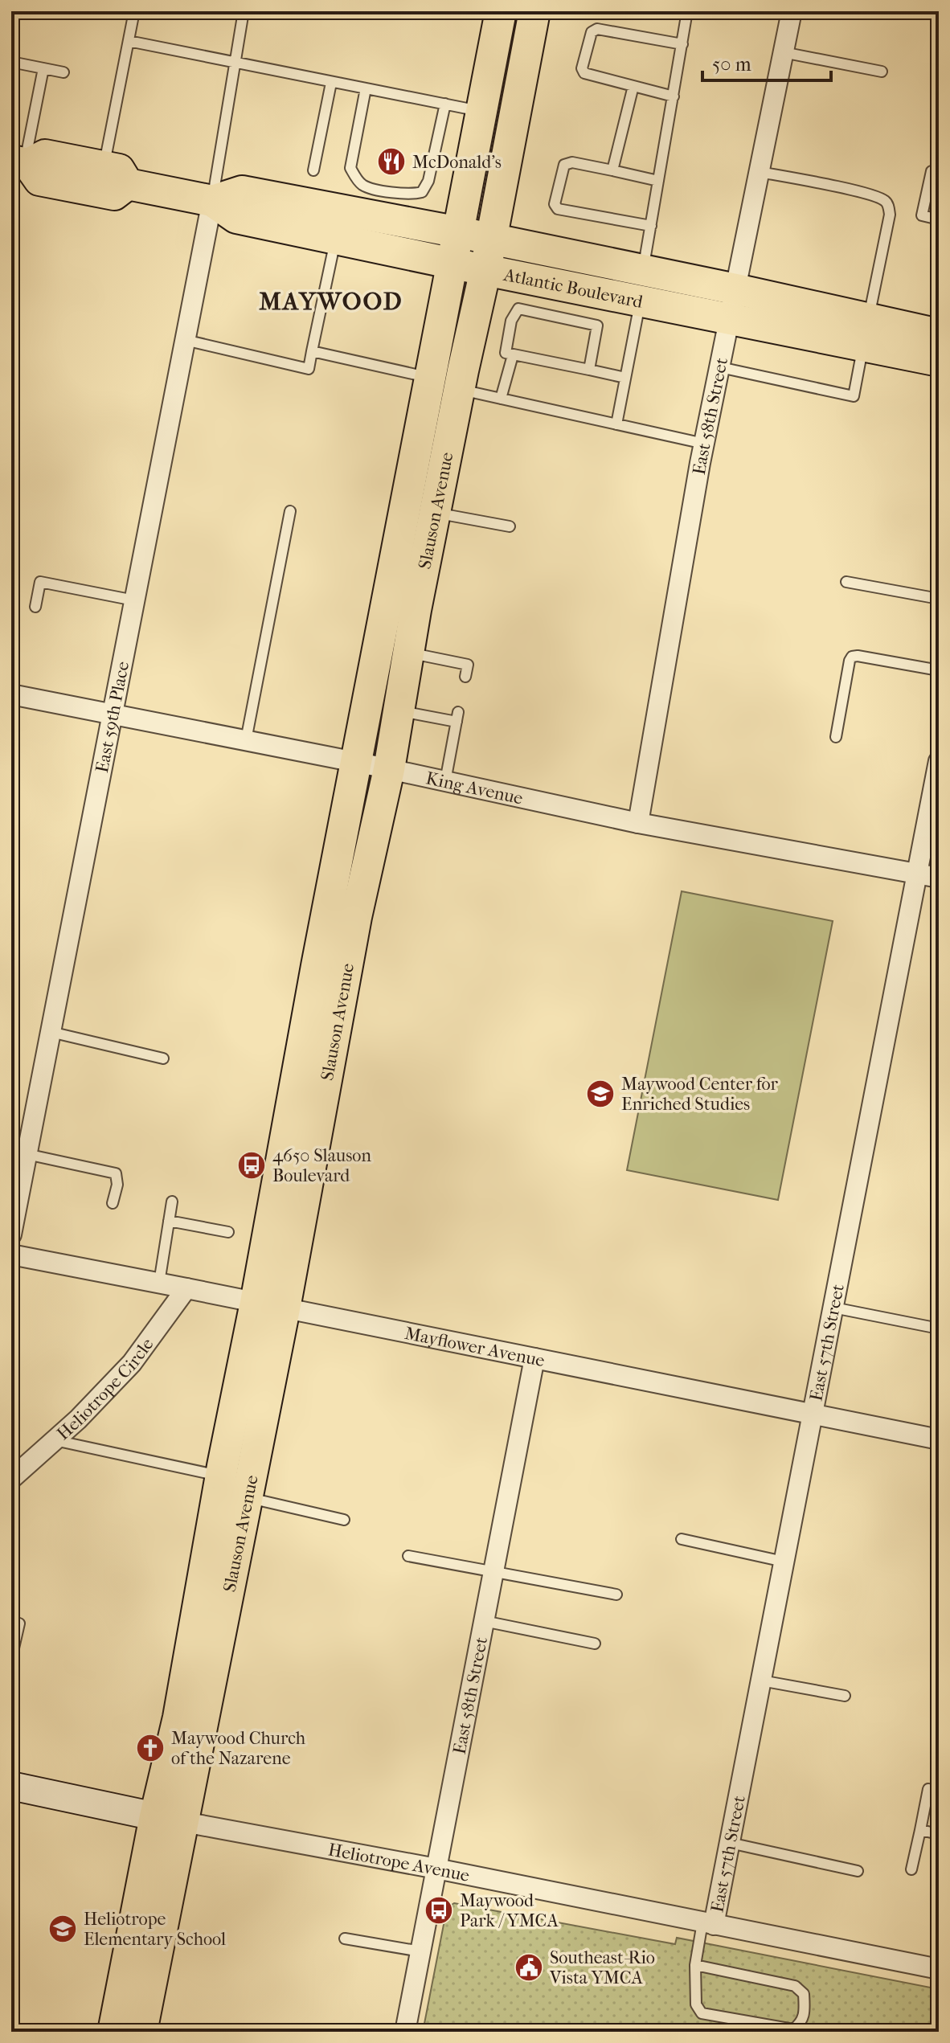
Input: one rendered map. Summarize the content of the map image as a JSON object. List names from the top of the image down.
{
  "streets": {
    "main road": ["Atlantic Boulevard", "Slauson Avenue"],
    "street": [
      "East 58th Street",
      "East 59th Place",
      "King Avenue",
      "East 57th Street",
      "Mayflower Avenue",
      "Heliotrope Circle",
      "Heliotrope Avenue"
    ]
  },
  "crossings": [
    ["Atlantic Boulevard", "East 58th Street"],
    ["Atlantic Boulevard", "Slauson Avenue"],
    ["Atlantic Boulevard", "East 59th Place"],
    ["East 58th Street", "King Avenue"],
    ["East 58th Street", "Mayflower Avenue"],
    ["East 58th Street", "Heliotrope Avenue"],
    ["Slauson Avenue", "King Avenue"],
    ["Slauson Avenue", "Mayflower Avenue"],
    ["Slauson Avenue", "Heliotrope Avenue"],
    ["East 59th Place", "King Avenue"],
    ["King Avenue", "East 57th Street"],
    ["East 57th Street", "Mayflower Avenue"],
    ["East 57th Street", "Heliotrope Avenue"],
    ["Mayflower Avenue", "Heliotrope Circle"]
  ],
  "districts": ["MAYWOOD"],
  "places": {
    "restaurant": ["McDonald's"],
    "school or university": ["Maywood Center for Enriched Studies", "Heliotrope Elementary School"],
    "bus stop": ["4650 Slauson Boulevard", "Maywood Park / YMCA"],
    "church": ["Maywood Church of the Nazarene"],
    "public building": ["Southeast-Rio Vista YMCA"]
  },
  "scale_bar": "50 m"
}
